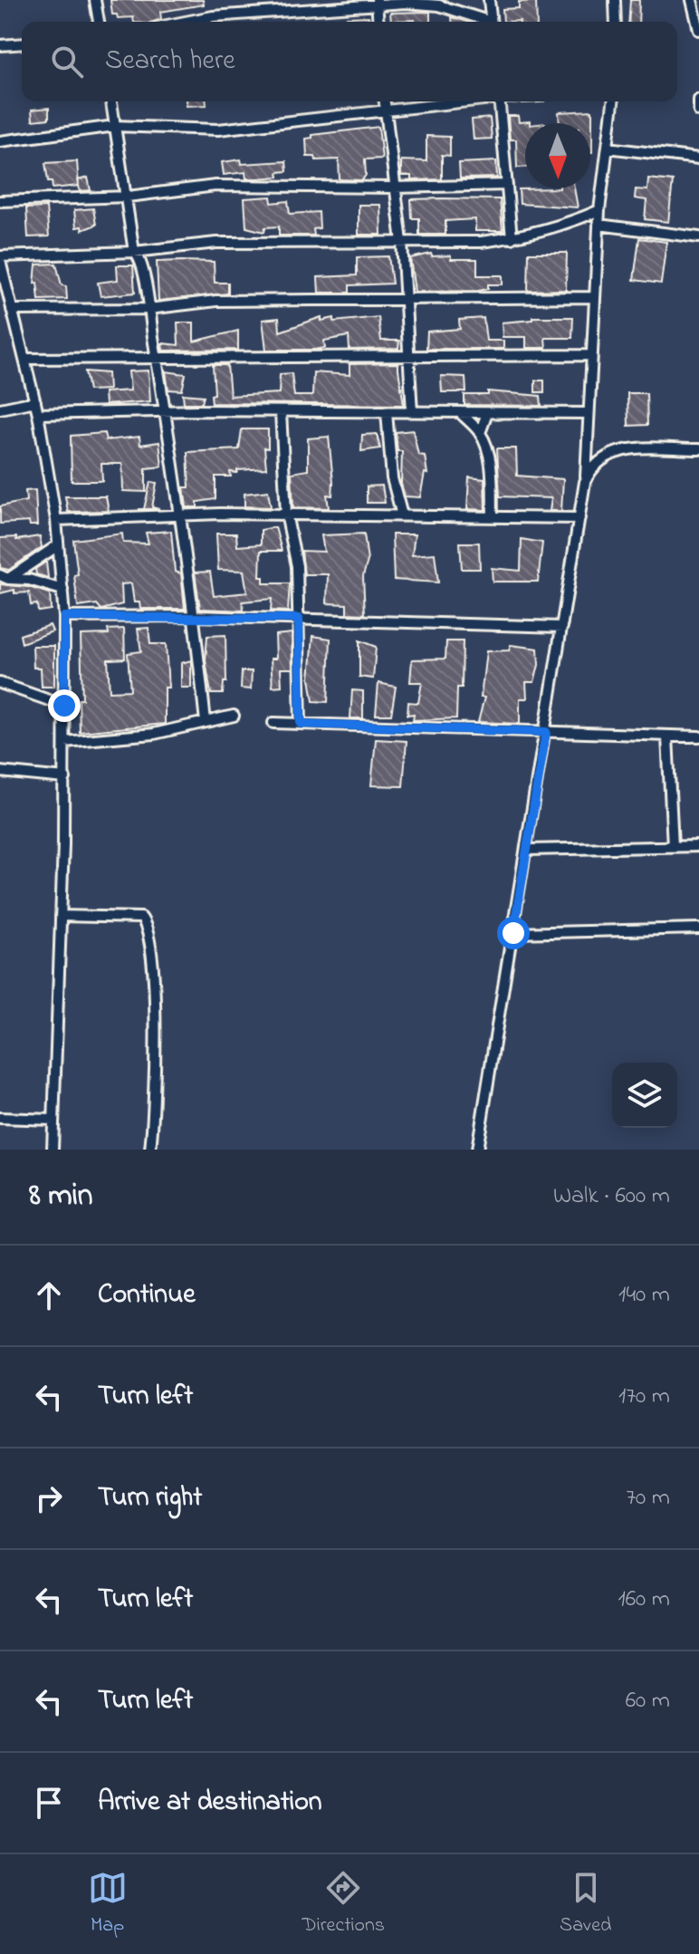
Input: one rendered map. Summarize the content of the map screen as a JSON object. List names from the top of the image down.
{
  "north": "bottom",
  "page": {
    "search": "Search here",
    "heading": ["8 min", "Walk · 600 m"],
    "list": [
      ["Continue", "140 m"],
      ["Turn left", "170 m"],
      ["Turn right", "70 m"],
      ["Turn left", "160 m"],
      ["Turn left", "60 m"],
      "Arrive at destination"
    ],
    "nav": ["Map", "Directions", "Saved"]
  }
}
